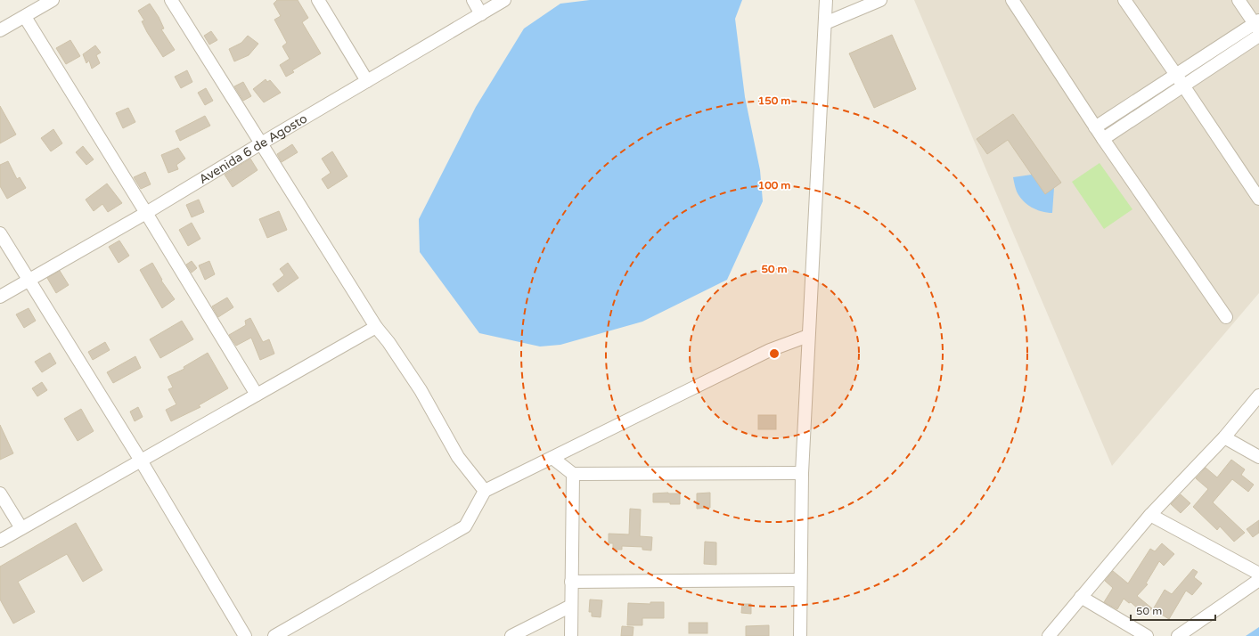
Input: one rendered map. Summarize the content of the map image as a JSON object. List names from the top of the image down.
{
  "streets": {
    "street": ["Avenida 6 de Agosto"]
  },
  "scale_bar": "50 m",
  "rings": ["150 m", "100 m", "50 m"]
}
